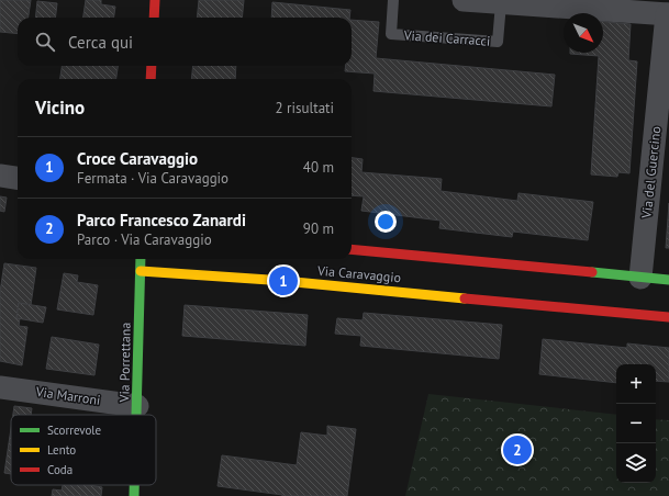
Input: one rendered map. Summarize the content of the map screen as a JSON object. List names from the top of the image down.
{
  "streets": {
    "main road": ["Via Caravaggio", "Via Porrettana"],
    "street": ["Via del Guercino", "Via Marroni"],
    "lane": ["Via dei Carracci"]
  },
  "crossings": [
    ["Via del Guercino", "Via Caravaggio"],
    ["Via Caravaggio", "Via Porrettana"],
    ["Via Porrettana", "Via Marroni"]
  ],
  "legend": ["Scorrevole", "Lento", "Coda"],
  "north": "bottom right",
  "page": {
    "search": "Cerca qui",
    "heading": ["Vicino", "2 risultati"],
    "list": [
      {
        "mark": "1",
        "name": "Croce Caravaggio",
        "note": "Fermata · Via Caravaggio",
        "value": "40 m"
      },
      {
        "mark": "2",
        "name": "Parco Francesco Zanardi",
        "note": "Parco · Via Caravaggio",
        "value": "90 m"
      }
    ],
    "pins": ["1", "2"],
    "map_buttons": ["+", "−"]
  }
}
